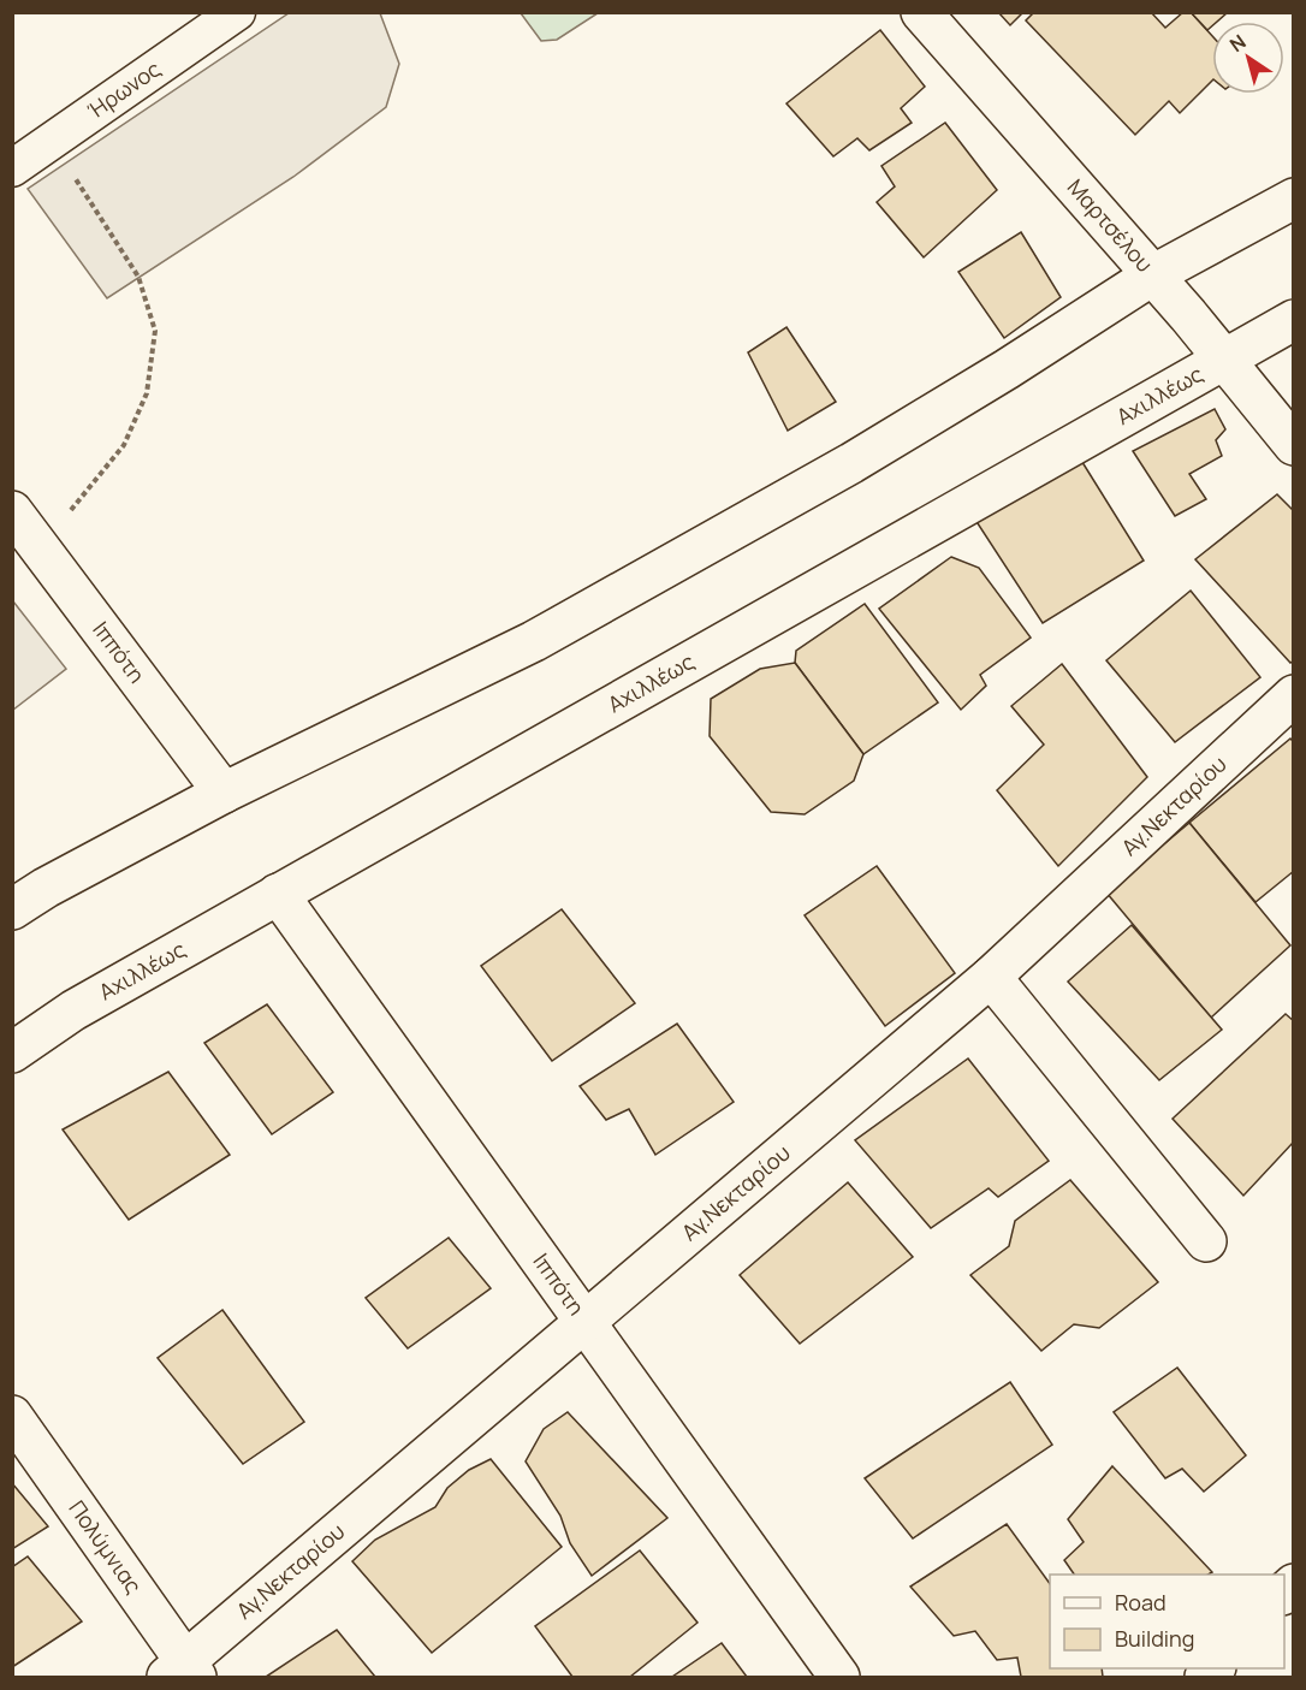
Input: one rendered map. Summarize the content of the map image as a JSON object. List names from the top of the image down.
{
  "streets": {
    "street": [
      "Ήρωνος",
      "Μαρτσέλου",
      "Αχιλλέως",
      "Ιππότη",
      "Αγ.Νεκταρίου",
      "Πολύμνιας"
    ]
  },
  "crossings": [
    ["Μαρτσέλου", "Αχιλλέως"],
    ["Αχιλλέως", "Ιππότη"],
    ["Ιππότη", "Αγ.Νεκταρίου"],
    ["Αγ.Νεκταρίου", "Πολύμνιας"]
  ],
  "legend": ["Road", "Building"],
  "north": "top left"
}
